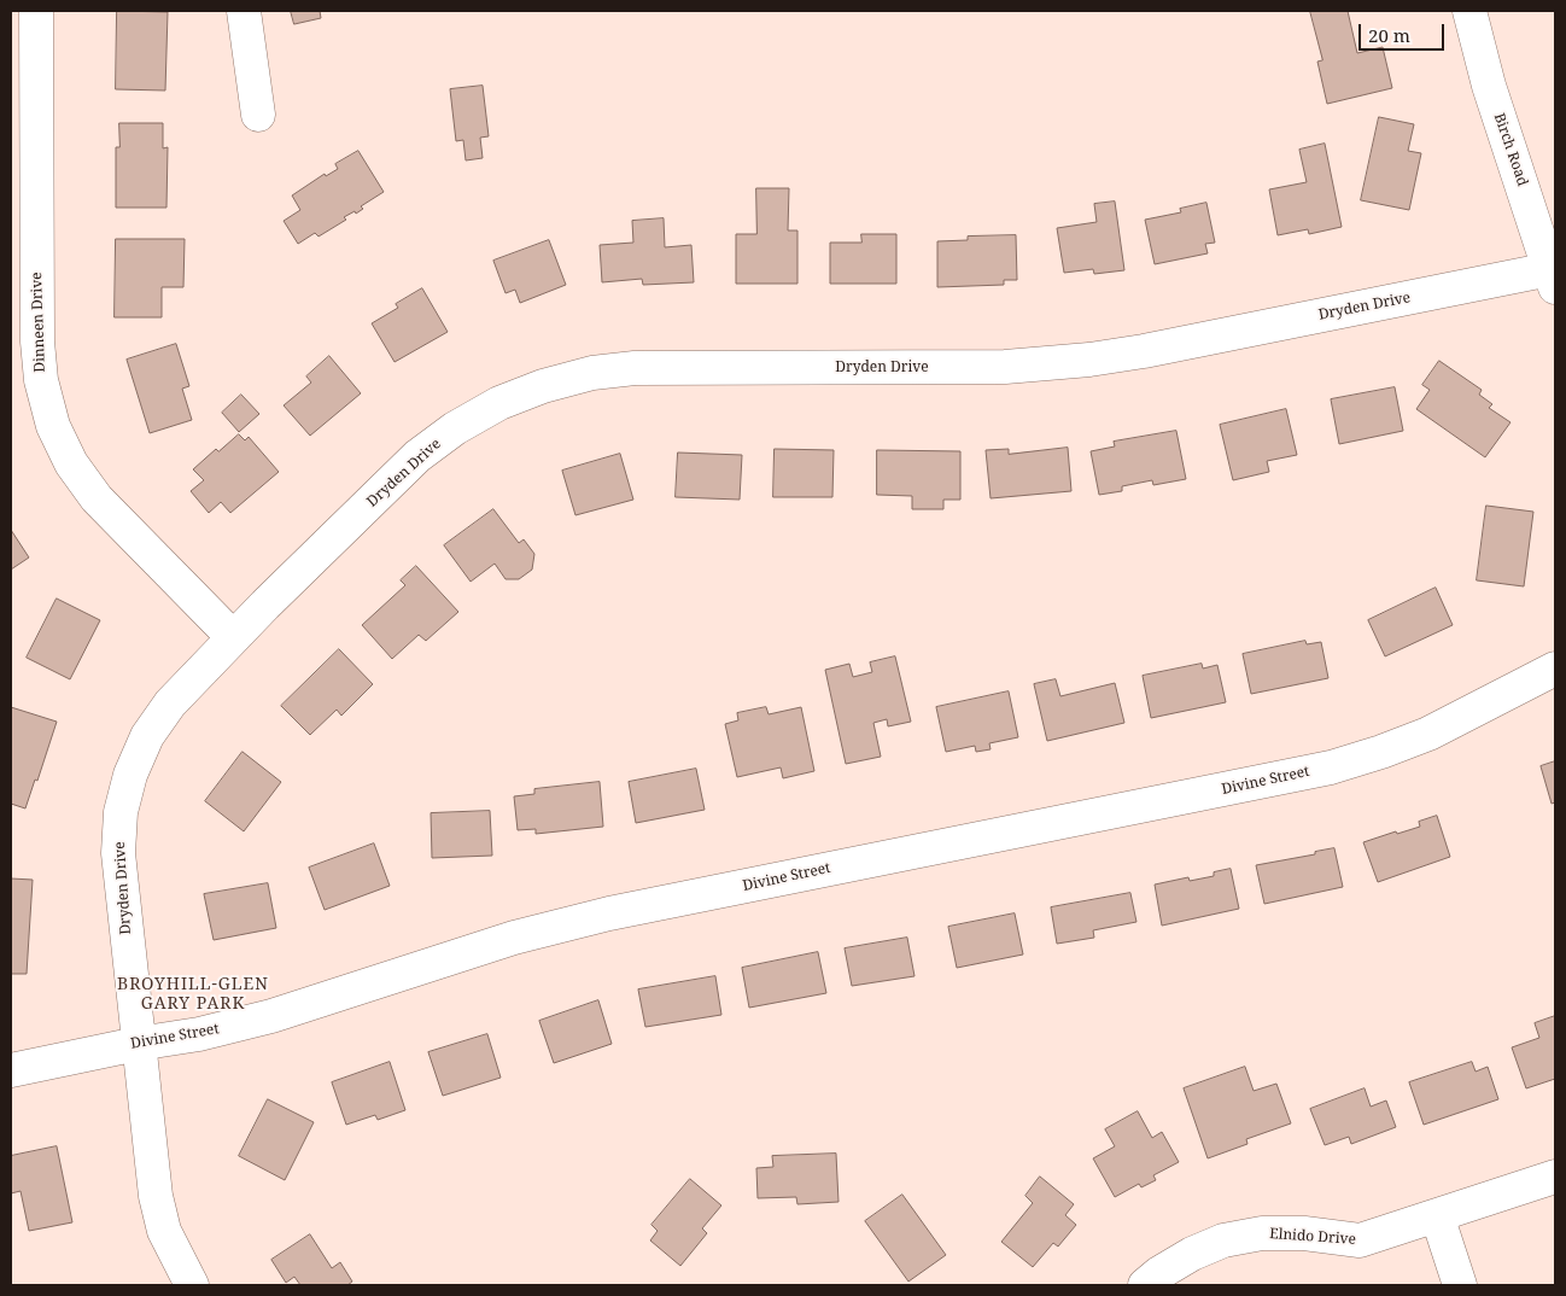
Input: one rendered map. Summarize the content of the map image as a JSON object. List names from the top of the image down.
{
  "streets": {
    "street": [
      "Birch Road",
      "Dryden Drive",
      "Dinneen Drive",
      "Divine Street",
      "Elnido Drive"
    ]
  },
  "crossings": [
    ["Birch Road", "Dryden Drive"],
    ["Dryden Drive", "Dinneen Drive"],
    ["Dryden Drive", "Divine Street"]
  ],
  "districts": ["BROYHILL-GLEN GARY PARK"],
  "scale_bar": "20 m"
}
